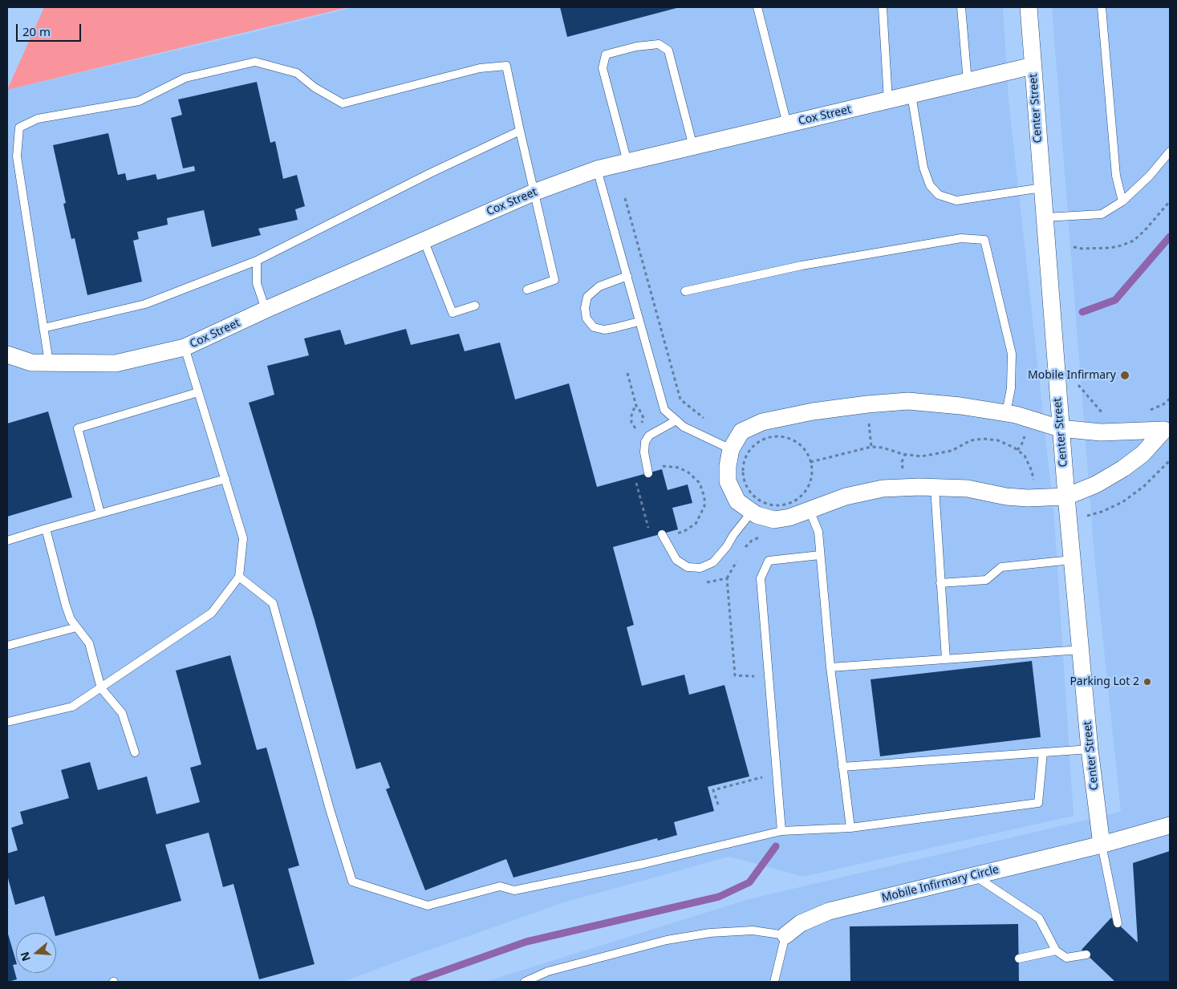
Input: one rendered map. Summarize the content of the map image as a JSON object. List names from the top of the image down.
{
  "streets": {
    "street": ["Center Street", "Cox Street", "Mobile Infirmary Circle"]
  },
  "crossings": [
    ["Center Street", "Cox Street"],
    ["Center Street", "Mobile Infirmary Circle"]
  ],
  "places": ["Mobile Infirmary", "Parking Lot 2"],
  "scale_bar": "20 m",
  "north": "left"
}
